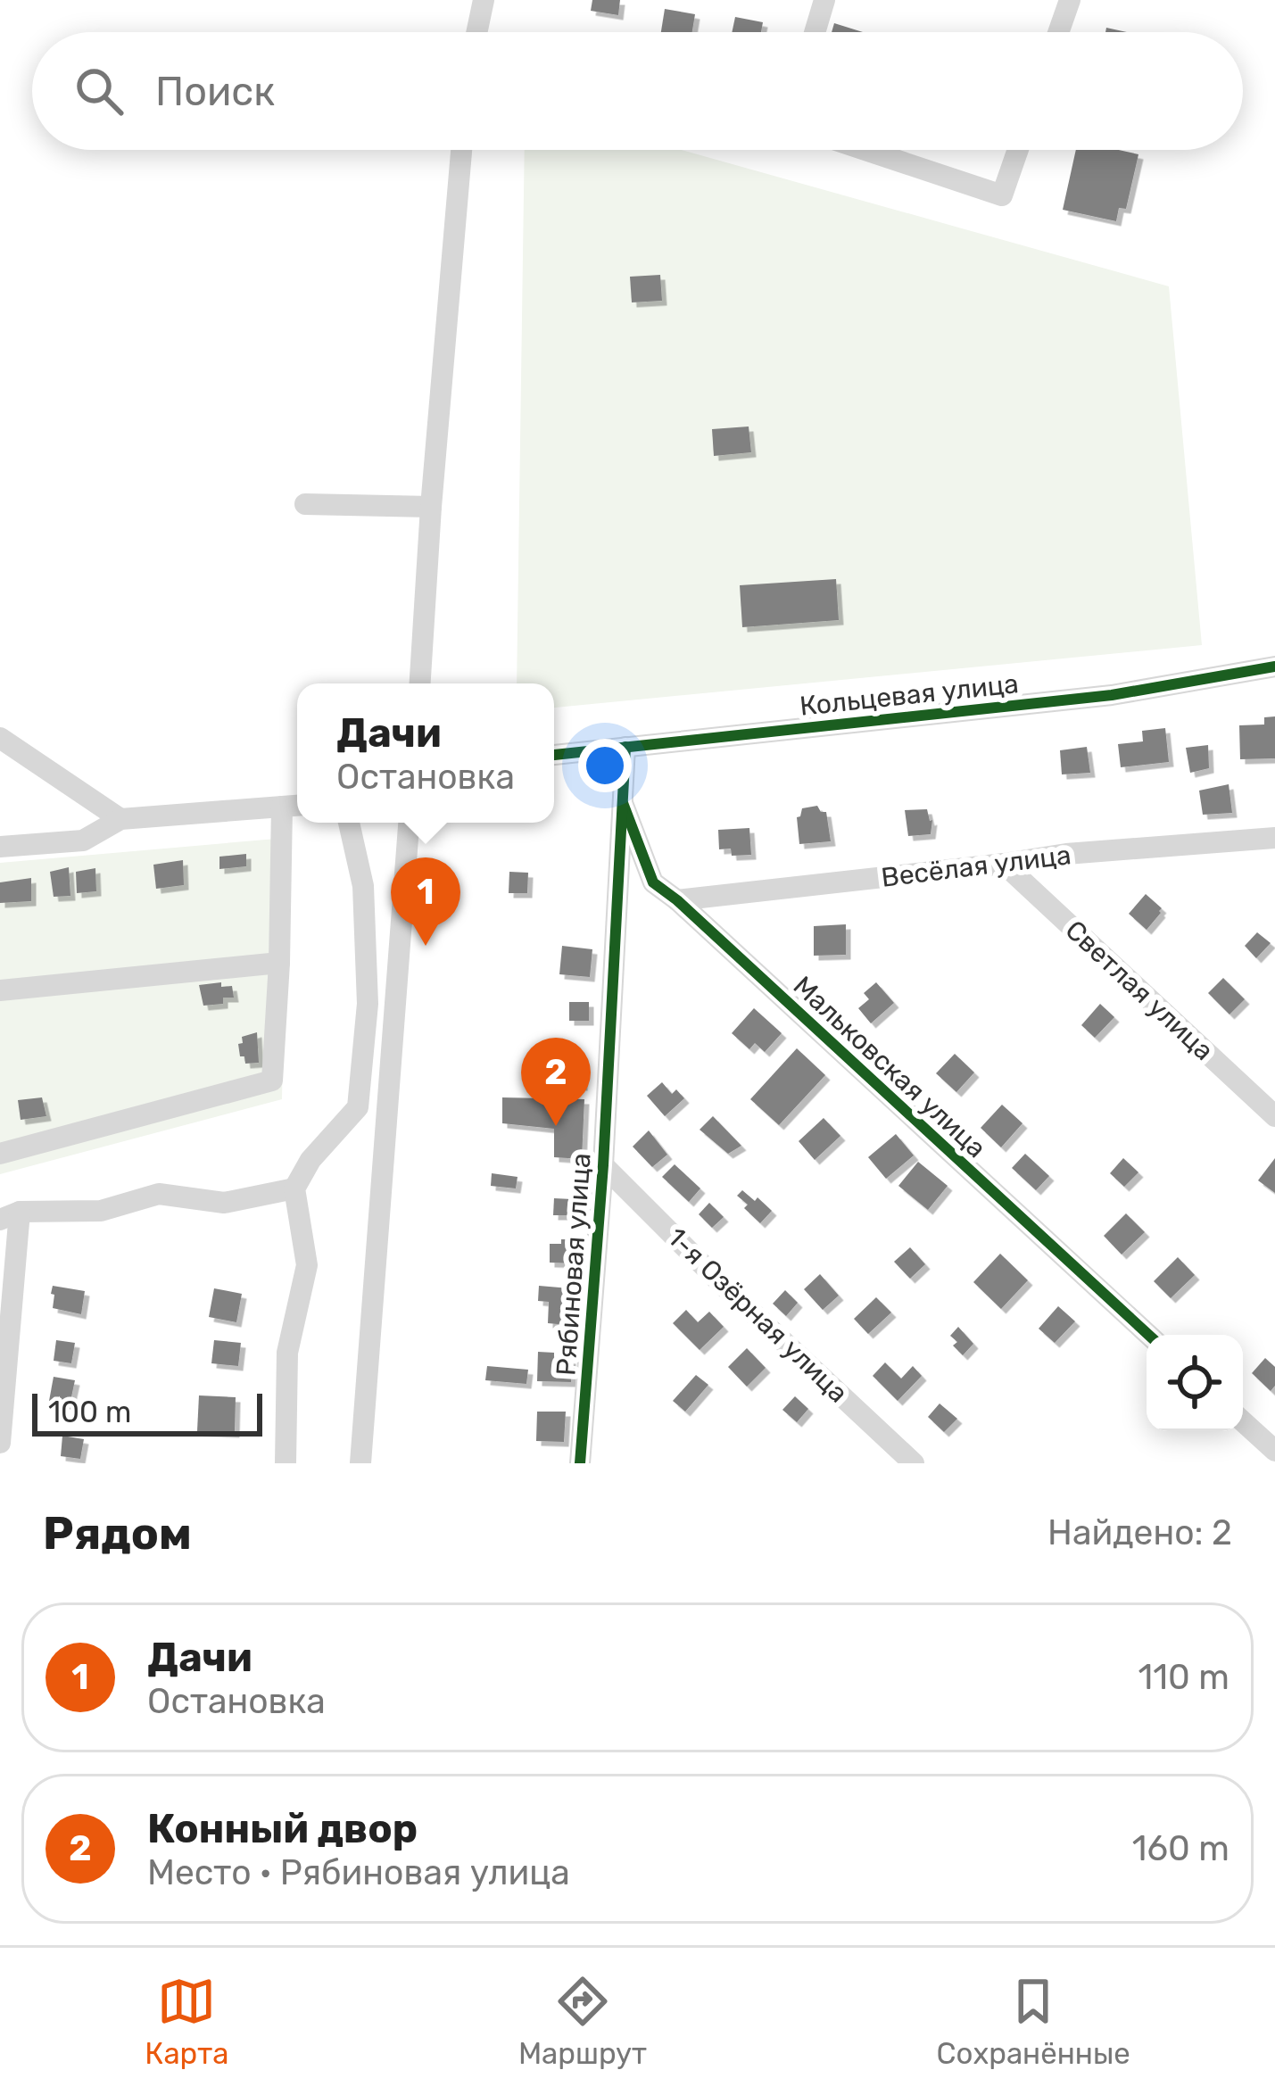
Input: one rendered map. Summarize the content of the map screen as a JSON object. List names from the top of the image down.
{
  "streets": {
    "street": [
      "Кольцевая улица",
      "Весёлая улица",
      "Светлая улица",
      "Мальковская улица",
      "Рябиновая улица",
      "1-я Озёрная улица"
    ]
  },
  "crossings": [
    ["Кольцевая улица", "Рябиновая улица"],
    ["Весёлая улица", "Светлая улица"],
    ["Весёлая улица", "Мальковская улица"],
    ["Мальковская улица", "Рябиновая улица"],
    ["Рябиновая улица", "1-я Озёрная улица"]
  ],
  "scale_bar": "100 m",
  "page": {
    "search": "Поиск",
    "popup": ["Дачи", "Остановка"],
    "pins": ["1", "2"],
    "scale": "100 m",
    "heading": ["Рядом", "Найдено: 2"],
    "list": [
      {
        "mark": "1",
        "name": "Дачи",
        "note": "Остановка",
        "value": "110 m"
      },
      {
        "mark": "2",
        "name": "Конный двор",
        "note": "Место · Рябиновая улица",
        "value": "160 m"
      }
    ],
    "nav": ["Карта", "Маршрут", "Сохранённые"]
  }
}
